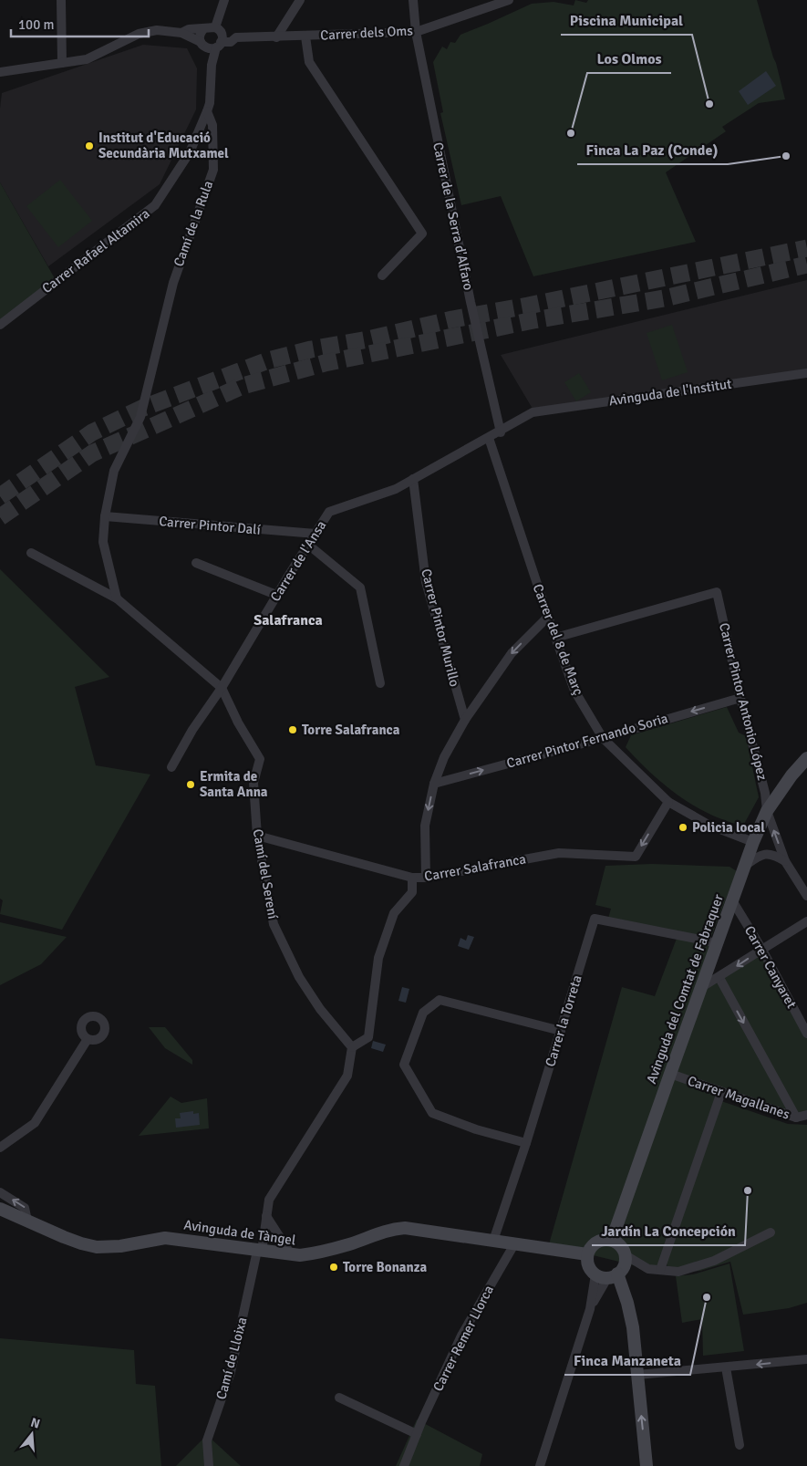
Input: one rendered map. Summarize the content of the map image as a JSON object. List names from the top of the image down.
{
  "streets": {
    "street": [
      "Carrer dels Oms",
      "Carrer de la Serra d'Alfaro",
      "Camí de la Rula",
      "Carrer Rafael Altamira",
      "Avinguda de l'Institut",
      "Carrer Pintor Dalí",
      "Carrer de l'Ansa",
      "Carrer Pintor Murillo",
      "Carrer del 8 de Març",
      "Carrer Pintor Antonio López",
      "Carrer Pintor Fernando Soria",
      "Carrer Salafranca",
      "Camí del Serení",
      "Carrer Canyaret",
      "Avinguda del Comtat de Fabraquer",
      "Carrer la Torreta",
      "Carrer Magallanes",
      "Avinguda de Tàngel",
      "Carrer Remer Llorca",
      "Camí de Lloixa"
    ]
  },
  "crossings": [
    ["Carrer dels Oms", "Carrer de la Serra d'Alfaro"],
    ["Carrer dels Oms", "Carrer Rafael Altamira"],
    ["Carrer de la Serra d'Alfaro", "Carrer de l'Ansa"],
    ["Camí de la Rula", "Carrer Rafael Altamira"],
    ["Camí de la Rula", "Carrer Pintor Dalí"],
    ["Avinguda de l'Institut", "Carrer de l'Ansa"],
    ["Carrer Pintor Dalí", "Carrer de l'Ansa"],
    ["Carrer de l'Ansa", "Carrer Pintor Murillo"],
    ["Carrer de l'Ansa", "Carrer del 8 de Març"],
    ["Carrer de l'Ansa", "Camí del Serení"],
    ["Carrer del 8 de Març", "Carrer Pintor Antonio López"],
    ["Carrer del 8 de Març", "Carrer Pintor Fernando Soria"],
    ["Carrer del 8 de Març", "Carrer Salafranca"],
    ["Carrer del 8 de Març", "Avinguda del Comtat de Fabraquer"],
    ["Carrer Pintor Antonio López", "Carrer Pintor Fernando Soria"],
    ["Carrer Pintor Antonio López", "Avinguda del Comtat de Fabraquer"],
    ["Carrer Salafranca", "Camí del Serení"],
    ["Carrer Canyaret", "Avinguda del Comtat de Fabraquer"],
    ["Avinguda del Comtat de Fabraquer", "Carrer la Torreta"],
    ["Avinguda del Comtat de Fabraquer", "Carrer Magallanes"],
    ["Avinguda del Comtat de Fabraquer", "Avinguda de Tàngel"],
    ["Carrer la Torreta", "Avinguda de Tàngel"],
    ["Avinguda de Tàngel", "Carrer Remer Llorca"],
    ["Avinguda de Tàngel", "Camí de Lloixa"]
  ],
  "one_way": ["Carrer Salafranca"],
  "districts": ["Salafranca"],
  "places": [
    "Piscina Municipal",
    "Los Olmos",
    "Institut d'Educació Secundària Mutxamel",
    "Finca La Paz (Conde)",
    "Torre Salafranca",
    "Ermita de Santa Anna",
    "Policia local",
    "Jardín La Concepción",
    "Torre Bonanza",
    "Finca Manzaneta"
  ],
  "scale_bar": "100 m",
  "north": "top"
}
